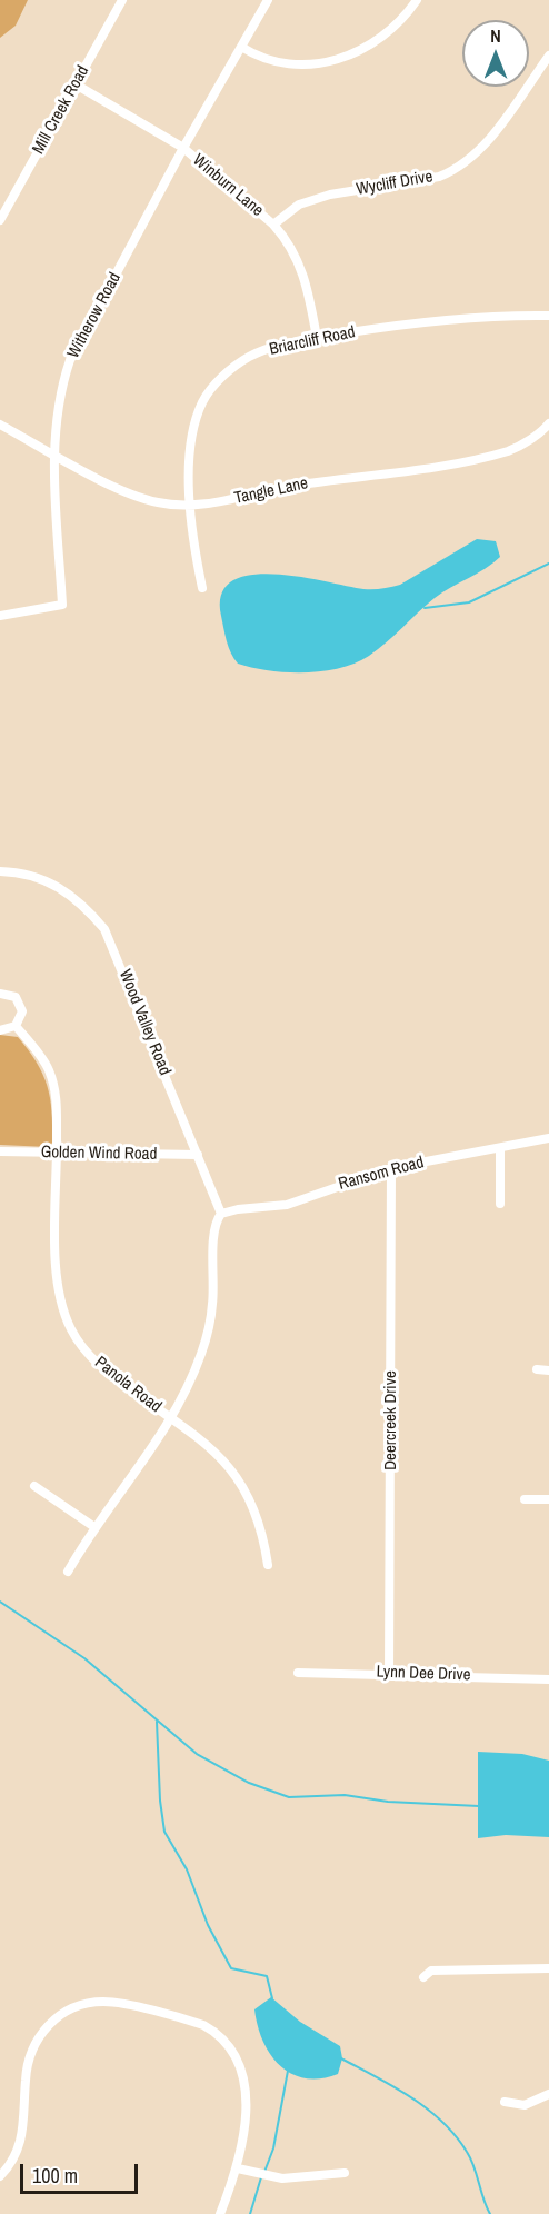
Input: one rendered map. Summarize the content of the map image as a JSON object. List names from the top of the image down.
{
  "streets": {
    "street": [
      "Mill Creek Road",
      "Wycliff Drive",
      "Winburn Lane",
      "Witherow Road",
      "Briarcliff Road",
      "Tangle Lane",
      "Wood Valley Road",
      "Golden Wind Road",
      "Ransom Road",
      "Panola Road",
      "Deercreek Drive",
      "Lynn Dee Drive"
    ]
  },
  "crossings": [
    ["Mill Creek Road", "Winburn Lane"],
    ["Wycliff Drive", "Winburn Lane"],
    ["Winburn Lane", "Witherow Road"],
    ["Winburn Lane", "Briarcliff Road"],
    ["Witherow Road", "Tangle Lane"],
    ["Briarcliff Road", "Tangle Lane"],
    ["Wood Valley Road", "Golden Wind Road"],
    ["Wood Valley Road", "Ransom Road"],
    ["Wood Valley Road", "Panola Road"],
    ["Golden Wind Road", "Panola Road"],
    ["Ransom Road", "Deercreek Drive"],
    ["Deercreek Drive", "Lynn Dee Drive"]
  ],
  "scale_bar": "100 m",
  "north": "top"
}
